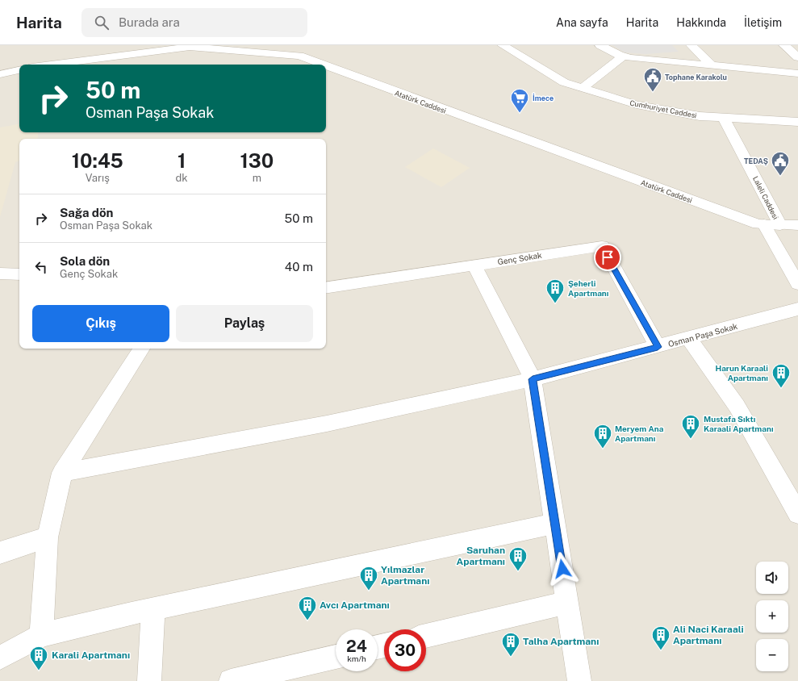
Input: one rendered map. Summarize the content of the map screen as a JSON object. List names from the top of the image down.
{
  "streets": {
    "street": [
      "Atatürk Caddesi",
      "Cumhuriyet Caddesi",
      "Laleli Caddesi",
      "Genç Sokak",
      "Osman Paşa Sokak"
    ]
  },
  "crossings": [
    ["Atatürk Caddesi", "Laleli Caddesi"],
    ["Cumhuriyet Caddesi", "Laleli Caddesi"],
    ["Genç Sokak", "Osman Paşa Sokak"]
  ],
  "places": {
    "public building": ["Tophane Karakolu", "TEDAŞ"],
    "supermarket": ["İmece"],
    "building": [
      "Şeherli Apartmanı",
      "Harun Karaali Apartmanı",
      "Mustafa Sıktı Karaali Apartmanı",
      "Meryem Ana Apartmanı",
      "Saruhan Apartmanı",
      "Yılmazlar Apartmanı",
      "Avcı Apartmanı",
      "Ali Naci Karaali Apartmanı",
      "Talha Apartmanı",
      "Karali Apartmanı"
    ]
  },
  "page": {
    "header": "Harita",
    "search": "Burada ara",
    "nav": [
      "Ana sayfa",
      "Harita",
      "Hakkında",
      "İletişim"
    ],
    "turn": ["50 m", "Osman Paşa Sokak"],
    "eta": [
      "10:45",
      "Varış",
      "1",
      "dk",
      "130",
      "m"
    ],
    "list": [
      {
        "name": "Sağa dön",
        "note": "Osman Paşa Sokak",
        "value": "50 m"
      },
      {
        "name": "Sola dön",
        "note": "Genç Sokak",
        "value": "40 m"
      }
    ],
    "buttons": ["Çıkış", "Paylaş"],
    "map_buttons": ["+", "−"],
    "speed": "24 km/h",
    "limit": "30"
  }
}
